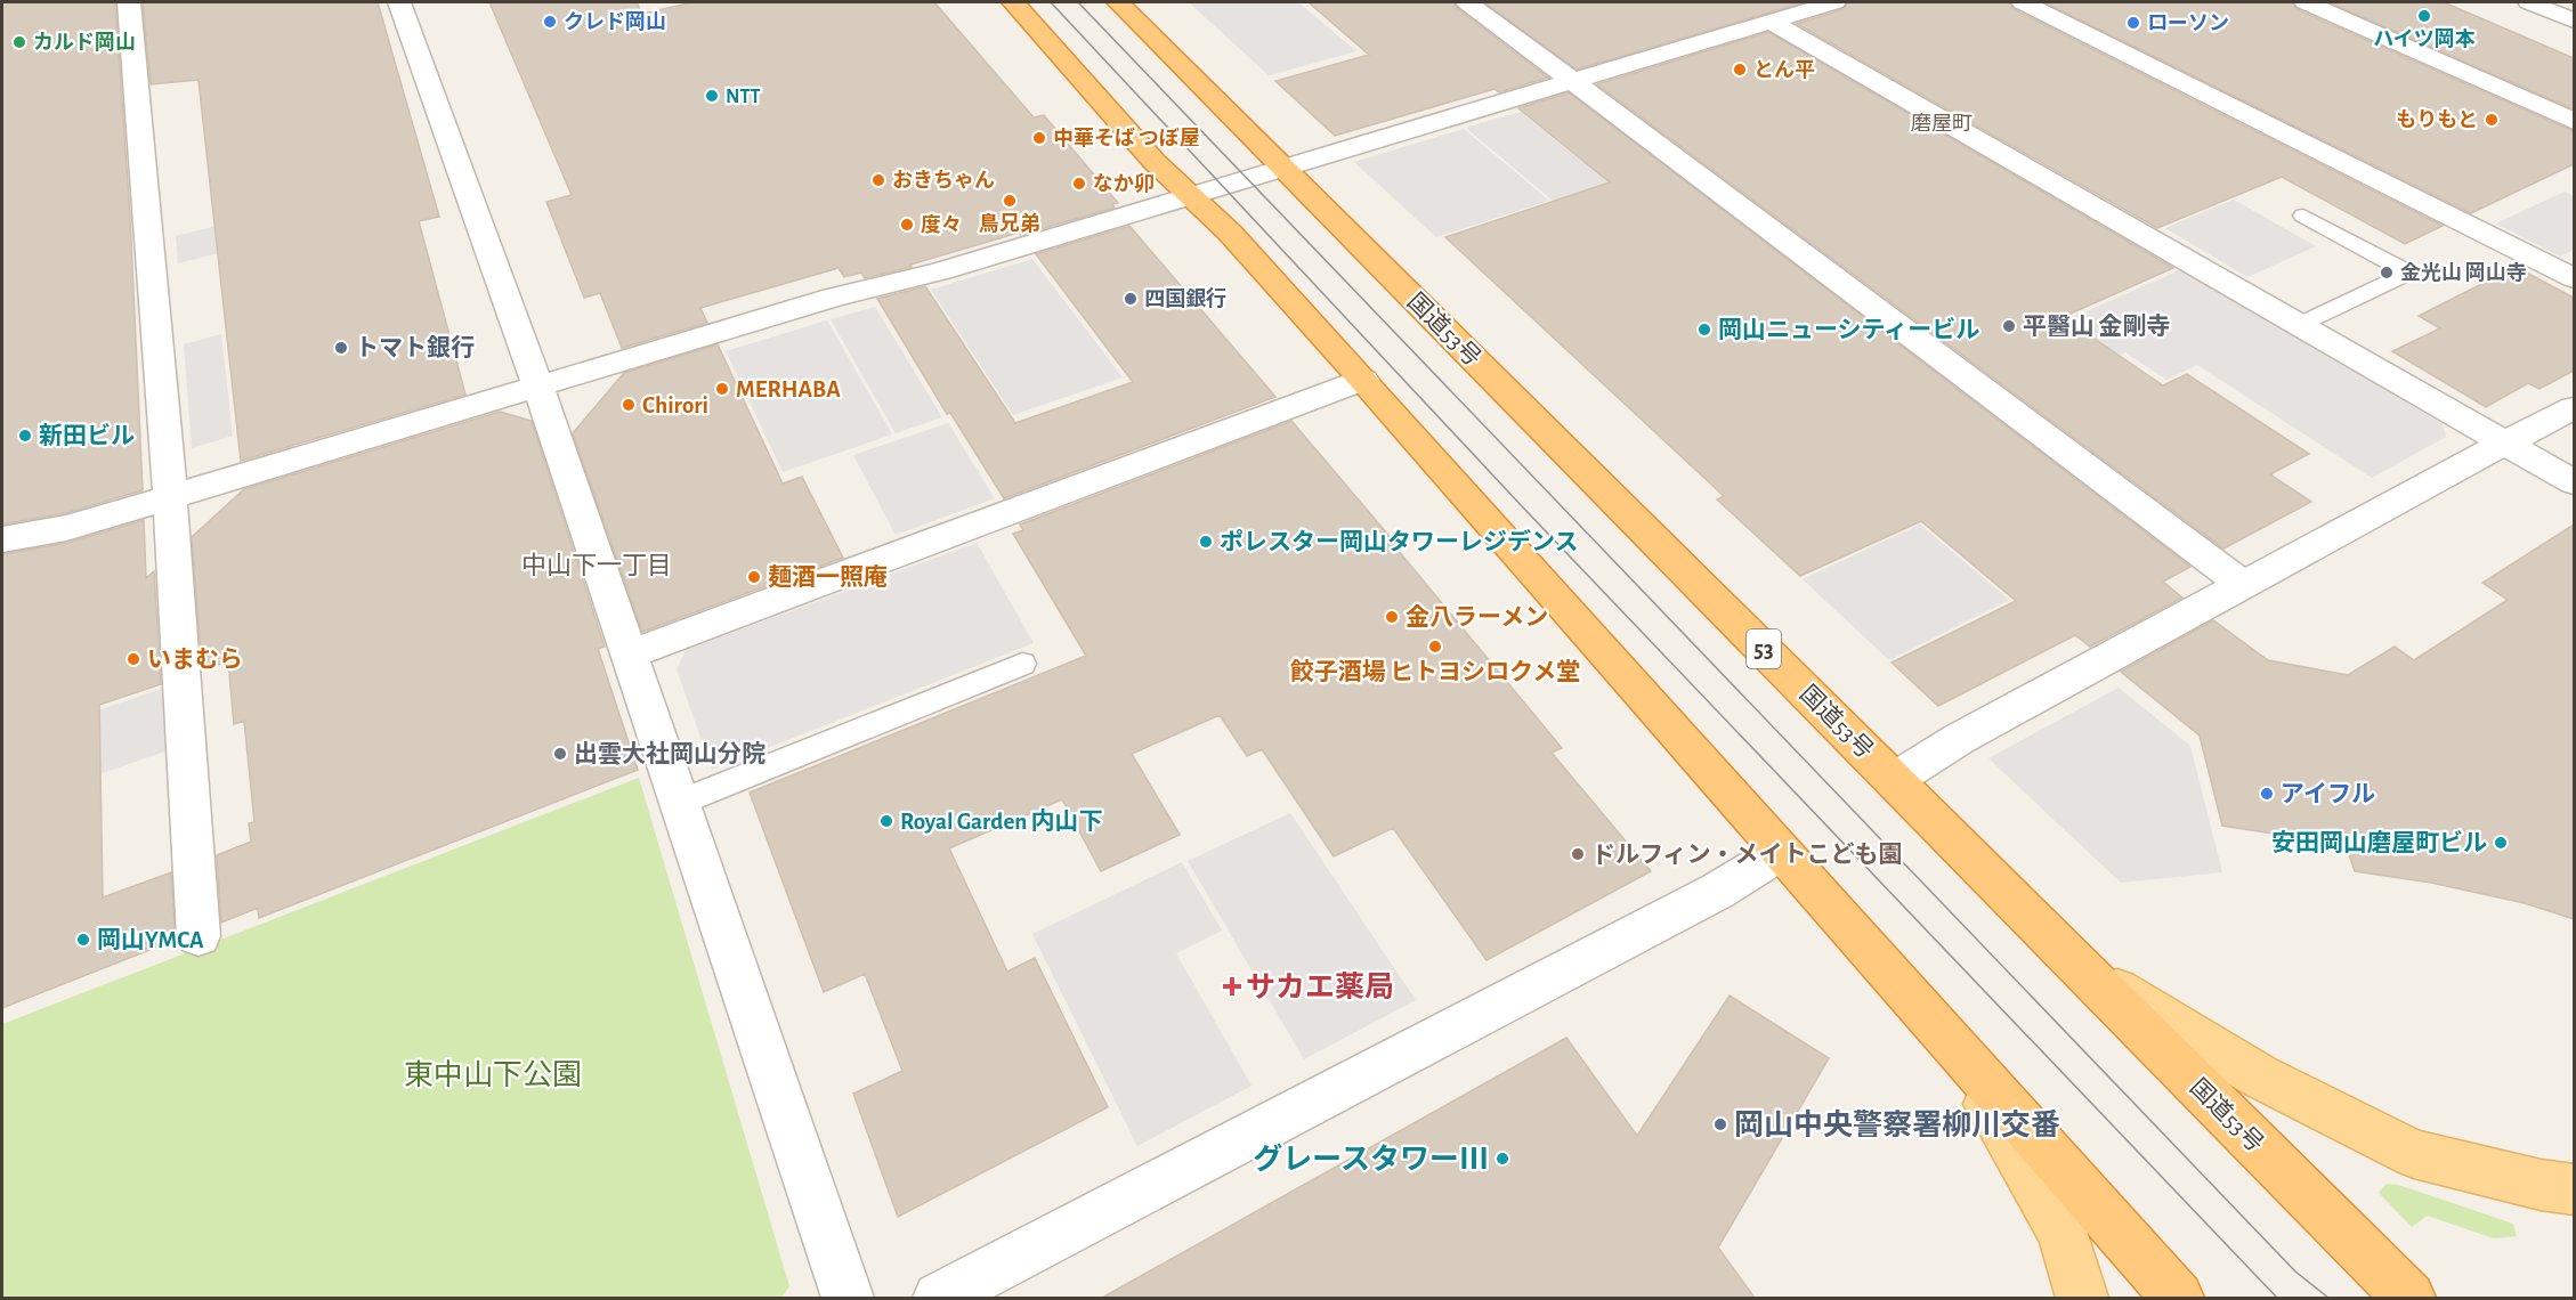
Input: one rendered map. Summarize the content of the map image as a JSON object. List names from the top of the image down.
{
  "streets": {
    "highway": ["国道53号", "53"]
  },
  "districts": ["磨屋町", "中山下一丁目"],
  "parks": ["東中山下公園"],
  "places": {
    "other": [
      "ハイツ岡本",
      "クレド岡山",
      "ローソン",
      "カルド岡山",
      "とん平",
      "NTT",
      "もりもと",
      "中華そば つぼ屋",
      "おきちゃん",
      "なか卯",
      "鳥兄弟",
      "度々",
      "金光山 岡山寺",
      "四国銀行",
      "平醫山 金剛寺",
      "岡山ニューシティービル",
      "トマト銀行",
      "MERHABA",
      "Chirori",
      "新田ビル",
      "ポレスター岡山タワーレジデンス",
      "麺酒一照庵",
      "金八ラーメン",
      "餃子酒場 ヒトヨシロクメ堂",
      "いまむら",
      "出雲大社岡山分院",
      "アイフル",
      "Royal Garden 内山下",
      "安田岡山磨屋町ビル",
      "ドルフィン・メイトこども園",
      "岡山YMCA",
      "岡山中央警察署柳川交番",
      "グレースタワーⅢ"
    ],
    "health": ["サカエ薬局"]
  }
}
